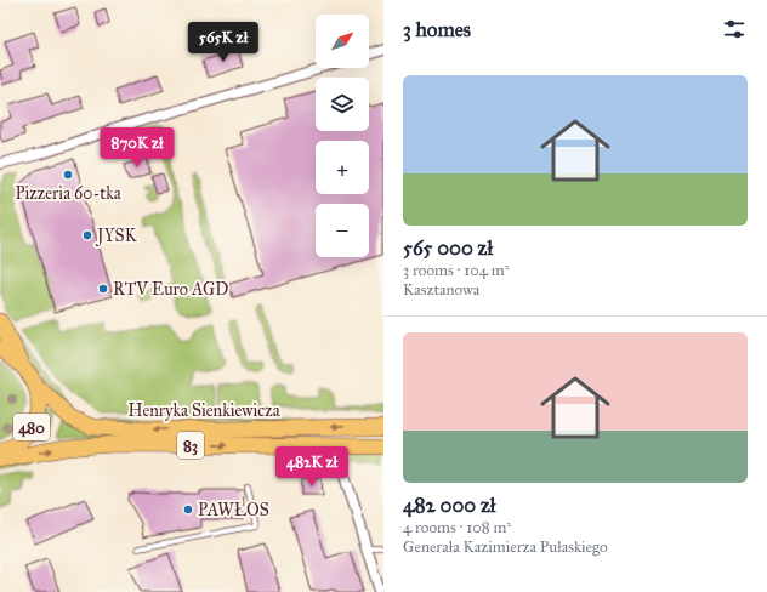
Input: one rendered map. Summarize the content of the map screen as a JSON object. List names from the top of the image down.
{
  "streets": {
    "main road": ["Henryka Sienkiewicza", "480", "83"]
  },
  "crossings": [
    ["Henryka Sienkiewicza", "480"]
  ],
  "places": [
    "Pizzeria 60-tka",
    "JYSK",
    "RTV Euro AGD",
    "PAWŁOS"
  ],
  "north": "top right",
  "page": {
    "heading": "3 homes",
    "map_buttons": ["+", "−"],
    "price": ["565K zł", "870K zł", "482K zł"],
    "list": [
      {
        "name": "565 000 zł",
        "note": "3 rooms · 104 m² · Kasztanowa"
      },
      {
        "name": "482 000 zł",
        "note": "4 rooms · 108 m² · Generała Kazimierza Pułaskiego"
      }
    ]
  }
}
